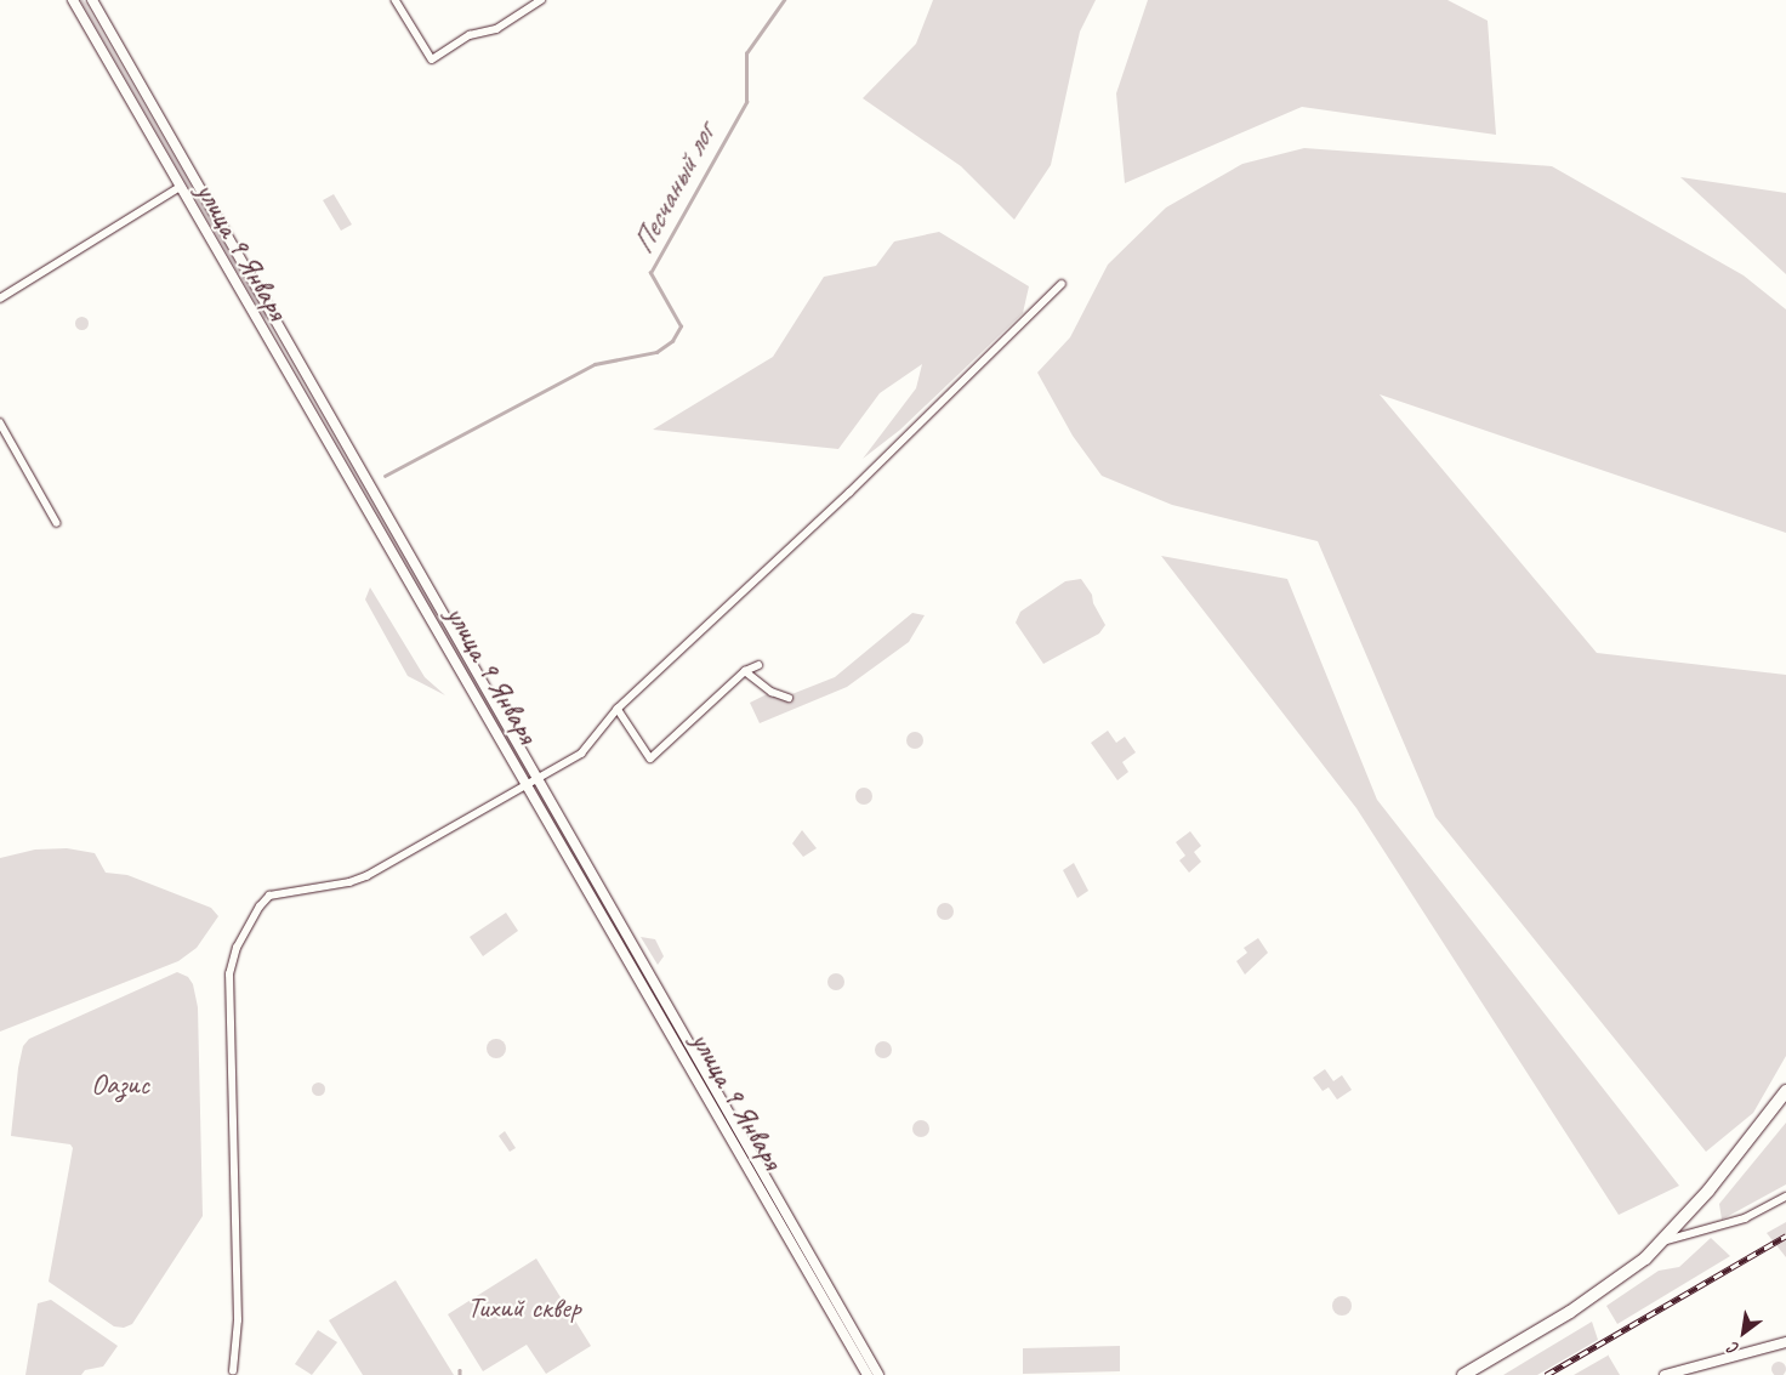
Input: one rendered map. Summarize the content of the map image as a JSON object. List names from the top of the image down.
{
  "streets": {
    "main road": ["улица 9 Января"]
  },
  "water": ["Песчаный лог"],
  "parks": ["Оазис", "Тихий сквер"],
  "north": "bottom left"
}
